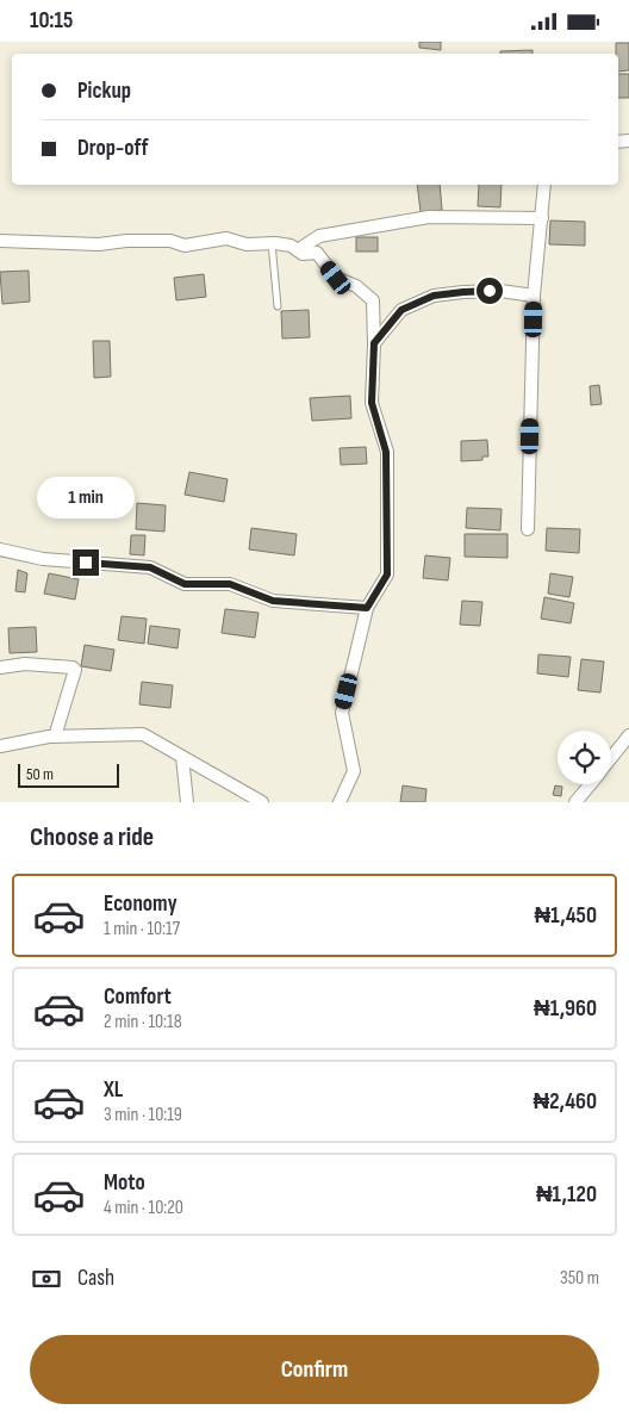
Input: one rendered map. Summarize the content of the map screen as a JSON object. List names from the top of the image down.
{
  "scale_bar": "50 m",
  "page": {
    "status": "10:15",
    "banner": ["Pickup", "Drop-off"],
    "bubble": "1 min",
    "scale": "50 m",
    "heading": "Choose a ride",
    "list": [
      {
        "name": "Economy",
        "note": "1 min · 10:17",
        "value": "₦1,450"
      },
      {
        "name": "Comfort",
        "note": "2 min · 10:18",
        "value": "₦1,960"
      },
      {
        "name": "XL",
        "note": "3 min · 10:19",
        "value": "₦2,460"
      },
      {
        "name": "Moto",
        "note": "4 min · 10:20",
        "value": "₦1,120"
      }
    ],
    "pay": ["Cash", "350 m"],
    "buttons": "Confirm"
  }
}
